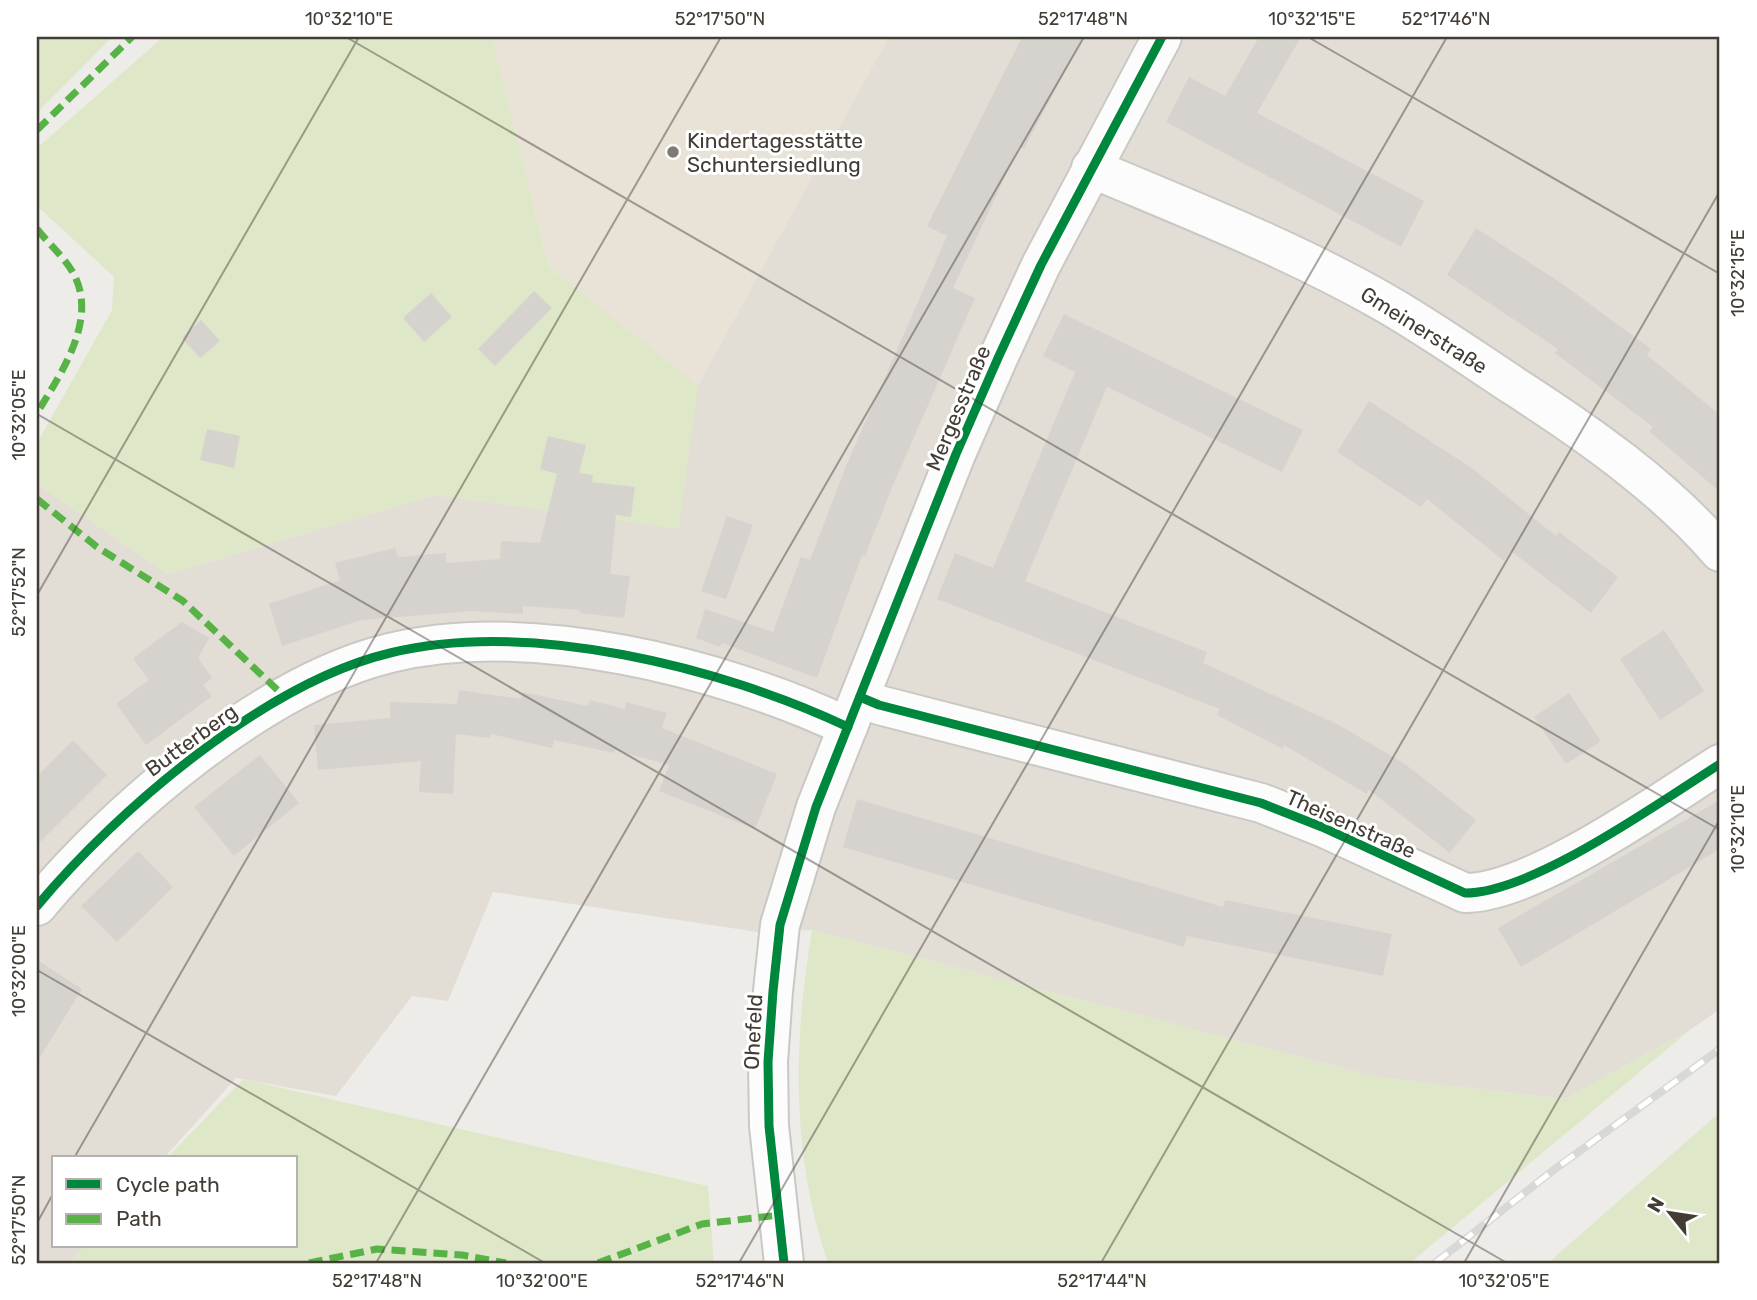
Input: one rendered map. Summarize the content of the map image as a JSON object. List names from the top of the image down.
{
  "streets": {
    "street": [
      "Gmeinerstraße",
      "Mergesstraße",
      "Butterberg",
      "Theisenstraße",
      "Ohefeld"
    ]
  },
  "crossings": [
    ["Gmeinerstraße", "Mergesstraße"],
    ["Mergesstraße", "Butterberg"],
    ["Mergesstraße", "Theisenstraße"],
    ["Mergesstraße", "Ohefeld"],
    ["Butterberg", "Theisenstraße"]
  ],
  "places": ["Kindertagesstätte Schuntersiedlung"],
  "legend": ["Cycle path", "Path"],
  "north": "top left",
  "coordinates": [
    "10°32'10\"E",
    "52°17'50\"N",
    "52°17'48\"N",
    "10°32'15\"E",
    "52°17'46\"N",
    "10°32'05\"E",
    "52°17'52\"N",
    "10°32'00\"E",
    "52°17'44\"N"
  ]
}
